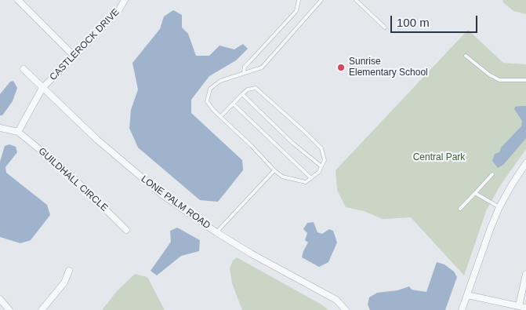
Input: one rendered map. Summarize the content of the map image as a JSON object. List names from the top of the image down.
{
  "streets": {
    "street": ["CASTLEROCK DRIVE", "GUILDHALL CIRCLE", "LONE PALM ROAD"]
  },
  "crossings": [
    ["CASTLEROCK DRIVE", "LONE PALM ROAD"]
  ],
  "parks": ["Central Park"],
  "places": ["Sunrise Elementary School"],
  "scale_bar": "100 m"
}
